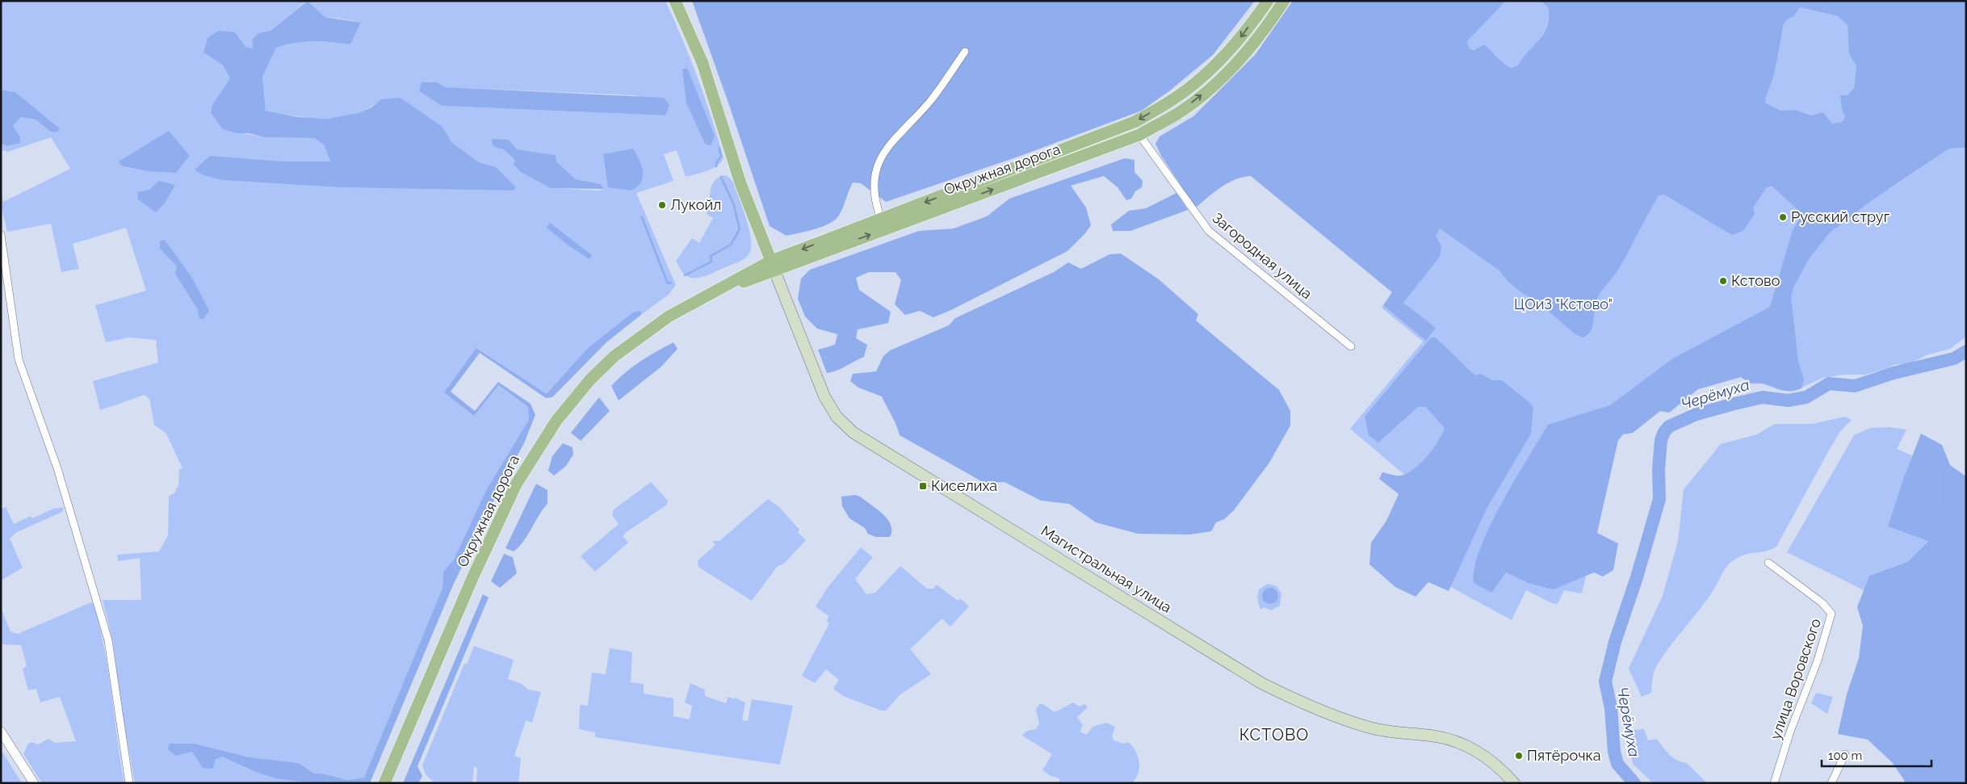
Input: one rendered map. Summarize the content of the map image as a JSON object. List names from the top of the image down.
{
  "streets": {
    "main road": ["Окружная дорога", "Магистральная улица"],
    "street": ["Загородная улица", "улица Воровского"]
  },
  "crossings": [
    ["Окружная дорога", "Загородная улица"],
    ["Окружная дорога", "Магистральная улица"]
  ],
  "districts": ["КСТОВО"],
  "water": ["Черёмуха"],
  "parks": ["ЦОиЗ \"Кстово\""],
  "places": {
    "other": [
      "Лукойл",
      "Русский струг",
      "Кстово",
      "Пятёрочка"
    ],
    "transit": ["Киселиха"]
  },
  "scale_bar": "100 m"
}
